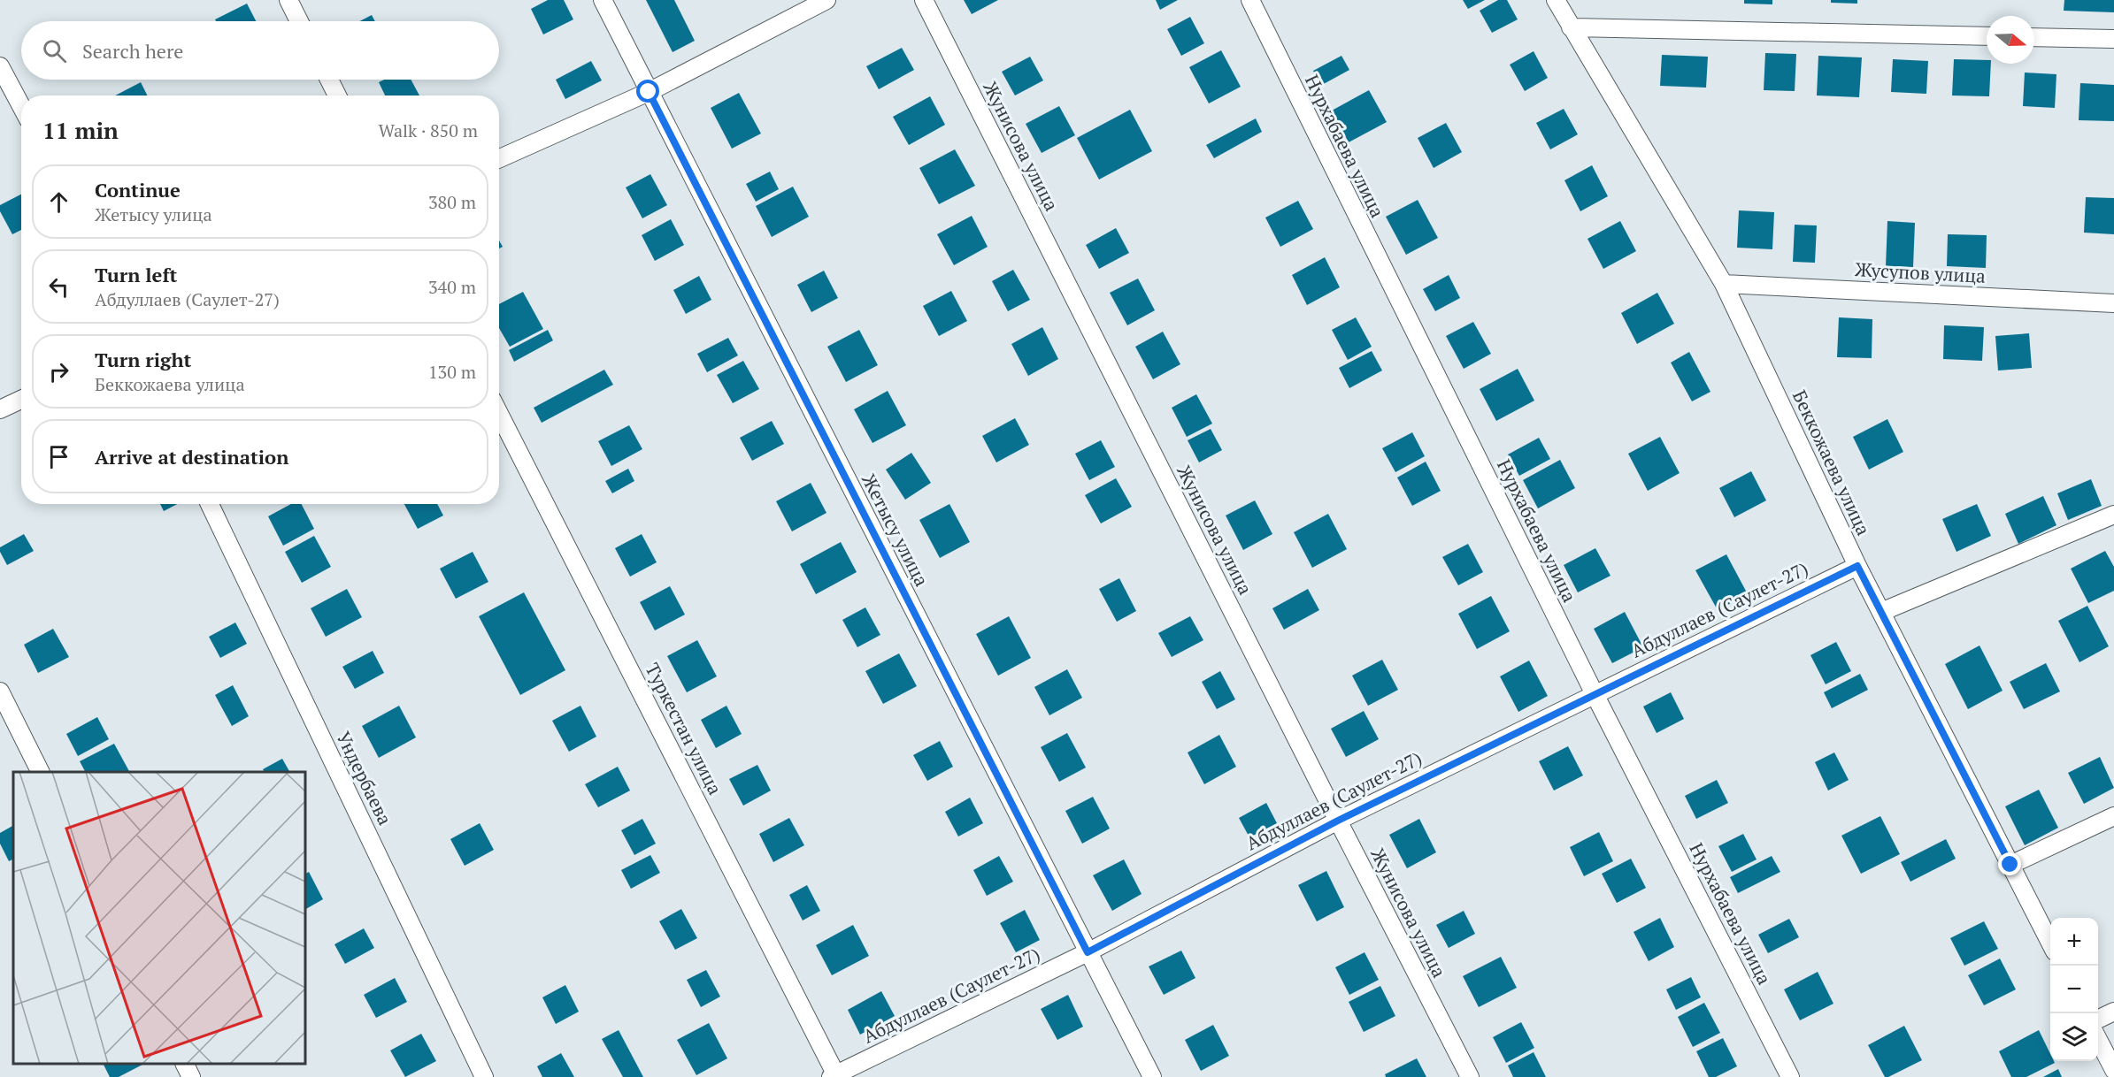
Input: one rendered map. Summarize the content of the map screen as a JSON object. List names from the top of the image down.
{
  "streets": {
    "street": [
      "Жунисова улица",
      "Нурхабаева улица",
      "Жусупов улица",
      "Беккожаева улица",
      "Жетысу улица",
      "Абдуллаев (Саулет-27)",
      "Туркестан улица",
      "Ундербаева"
    ]
  },
  "crossings": [
    ["Жунисова улица", "Абдуллаев (Саулет-27)"],
    ["Нурхабаева улица", "Абдуллаев (Саулет-27)"],
    ["Жусупов улица", "Беккожаева улица"],
    ["Беккожаева улица", "Абдуллаев (Саулет-27)"],
    ["Жетысу улица", "Абдуллаев (Саулет-27)"],
    ["Абдуллаев (Саулет-27)", "Туркестан улица"]
  ],
  "north": "right",
  "page": {
    "search": "Search here",
    "heading": ["11 min", "Walk · 850 m"],
    "list": [
      ["Continue", "Жетысу улица", "380 m"],
      ["Turn left", "Абдуллаев (Саулет-27)", "340 m"],
      ["Turn right", "Беккожаева улица", "130 m"],
      "Arrive at destination"
    ],
    "map_buttons": ["+", "−"]
  }
}
